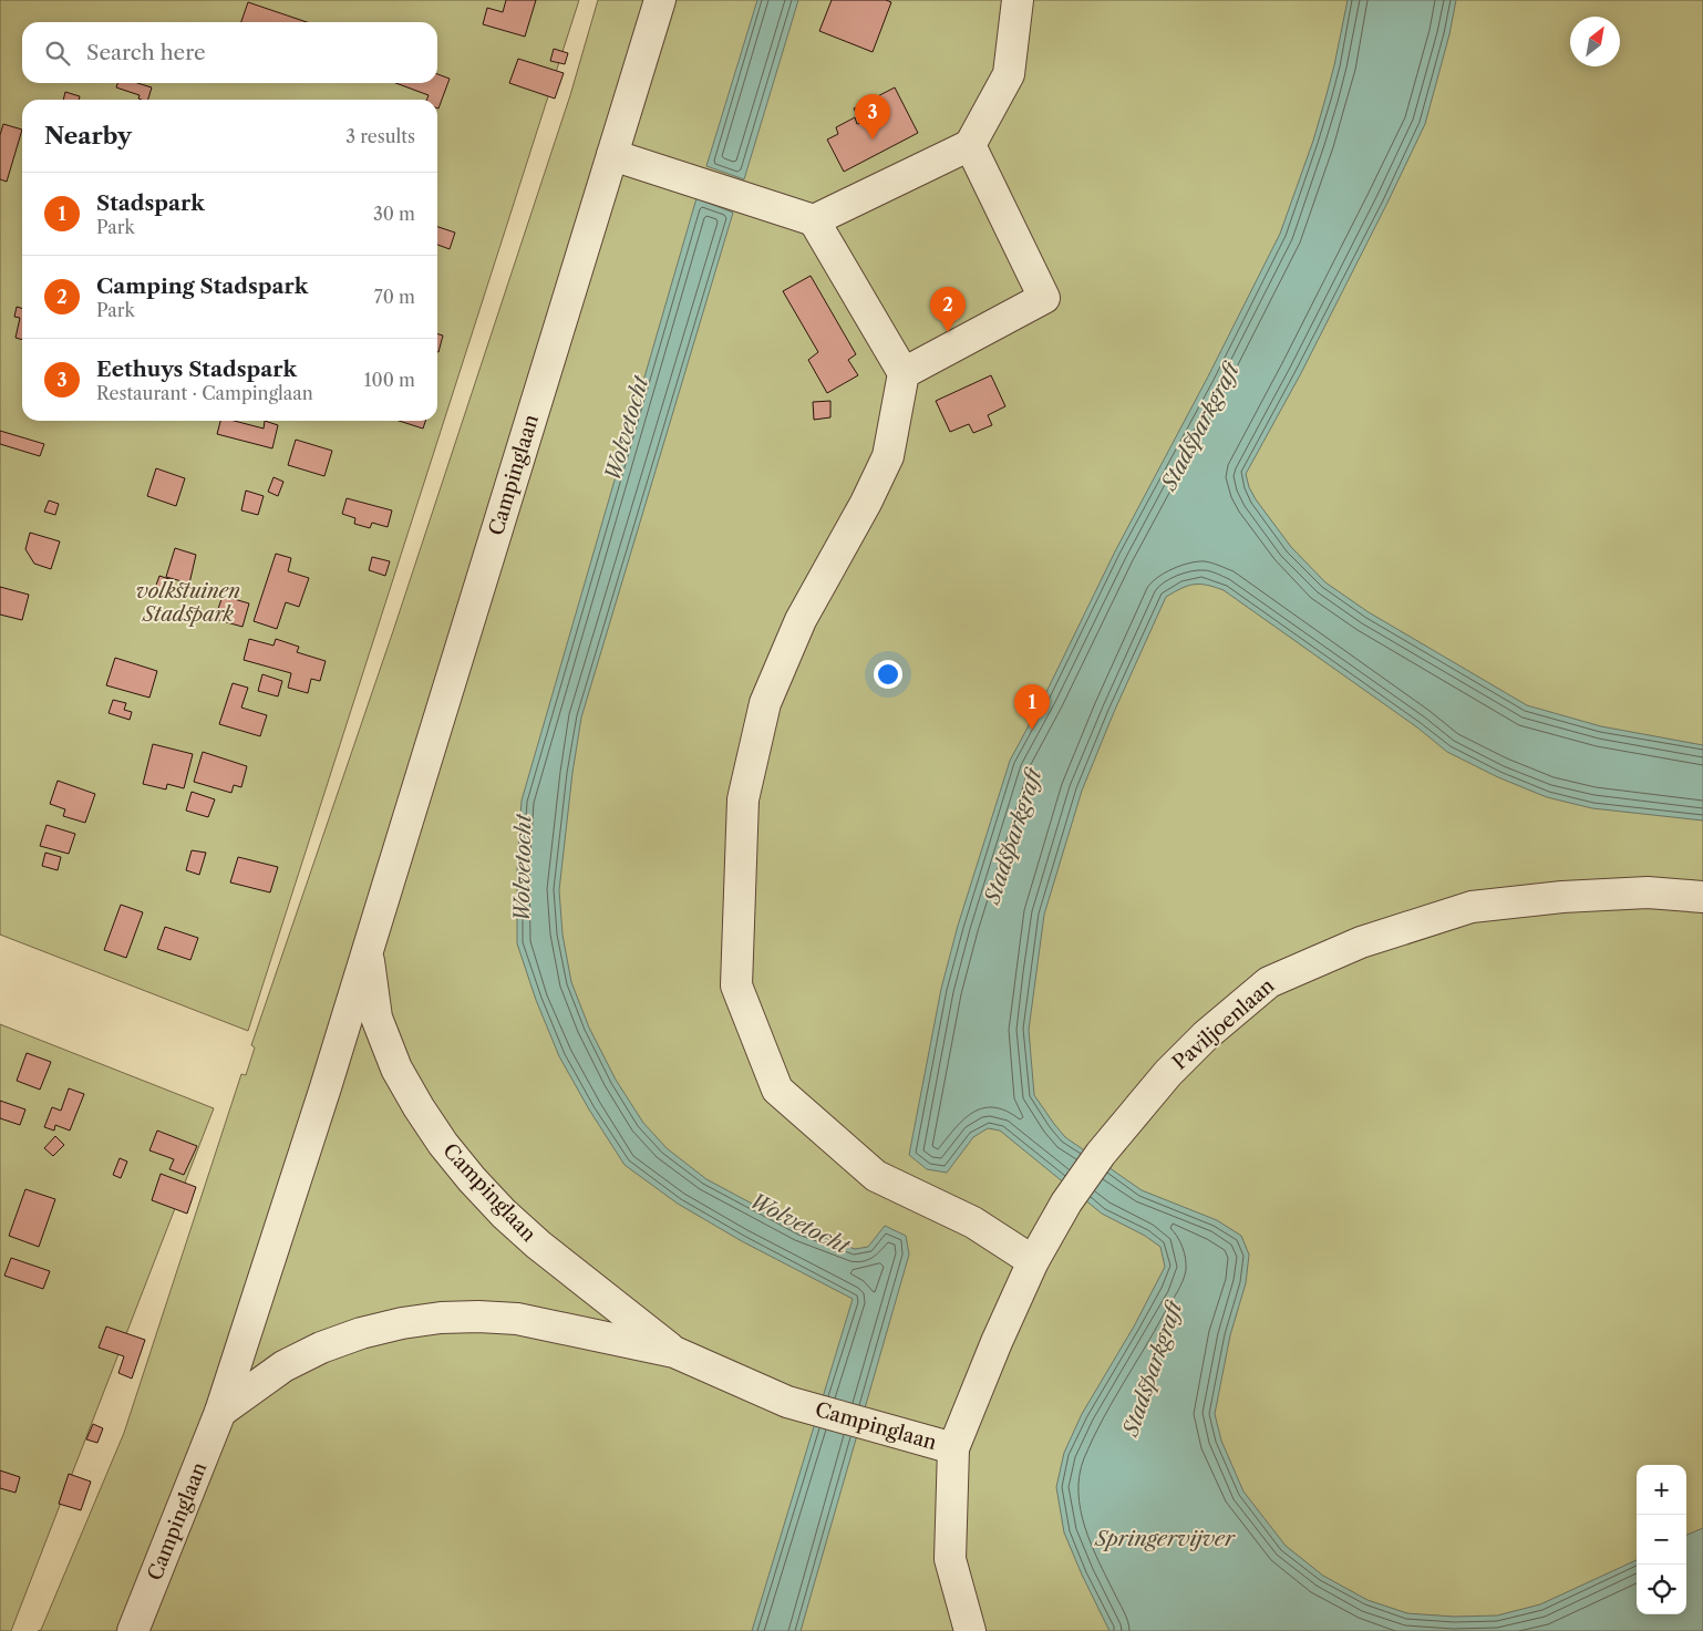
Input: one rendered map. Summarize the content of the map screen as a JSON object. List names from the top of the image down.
{
  "streets": {
    "street": ["Campinglaan", "Paviljoenlaan"]
  },
  "crossings": [
    ["Campinglaan", "Paviljoenlaan"]
  ],
  "water": ["Stadsparkgraft", "Wolvetocht", "Springervijver"],
  "parks": ["volkstuinen Stadspark"],
  "north": "top right",
  "page": {
    "search": "Search here",
    "pins": ["3", "2", "1"],
    "heading": ["Nearby", "3 results"],
    "list": [
      {
        "mark": "1",
        "name": "Stadspark",
        "note": "Park",
        "value": "30 m"
      },
      {
        "mark": "2",
        "name": "Camping Stadspark",
        "note": "Park",
        "value": "70 m"
      },
      {
        "mark": "3",
        "name": "Eethuys Stadspark",
        "note": "Restaurant · Campinglaan",
        "value": "100 m"
      }
    ],
    "map_buttons": ["+", "−"]
  }
}
